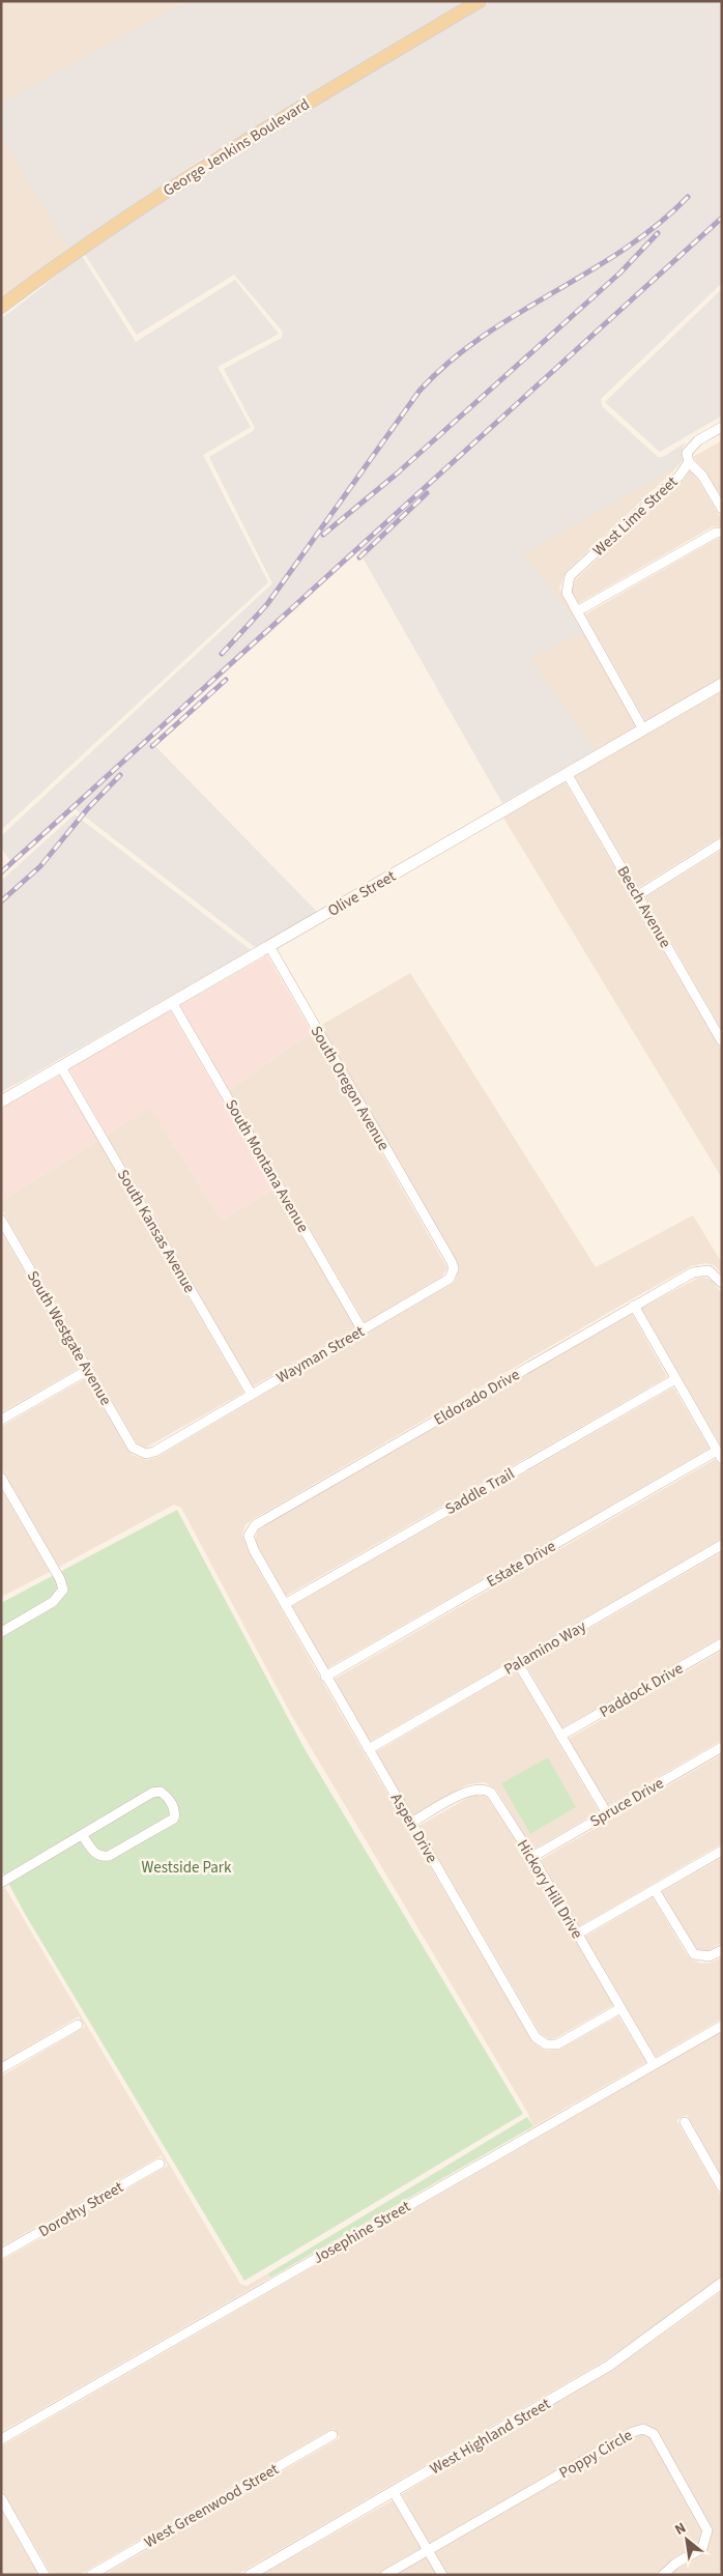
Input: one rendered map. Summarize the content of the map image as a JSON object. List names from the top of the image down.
{
  "streets": {
    "main road": ["George Jenkins Boulevard", "Olive Street"],
    "street": [
      "West Lime Street",
      "Beech Avenue",
      "South Oregon Avenue",
      "South Montana Avenue",
      "South Kansas Avenue",
      "South Westgate Avenue",
      "Wayman Street",
      "Eldorado Drive",
      "Saddle Trail",
      "Estate Drive",
      "Palamino Way",
      "Paddock Drive",
      "Spruce Drive",
      "Aspen Drive",
      "Hickory Hill Drive",
      "Dorothy Street",
      "Josephine Street",
      "West Highland Street",
      "Poppy Circle",
      "West Greenwood Street"
    ]
  },
  "crossings": [
    ["Olive Street", "Beech Avenue"],
    ["Olive Street", "South Oregon Avenue"],
    ["Olive Street", "South Montana Avenue"],
    ["Olive Street", "South Kansas Avenue"],
    ["South Oregon Avenue", "Wayman Street"],
    ["South Montana Avenue", "Wayman Street"],
    ["South Kansas Avenue", "Wayman Street"],
    ["South Westgate Avenue", "Wayman Street"],
    ["Eldorado Drive", "Aspen Drive"],
    ["Saddle Trail", "Aspen Drive"],
    ["Estate Drive", "Aspen Drive"],
    ["Palamino Way", "Aspen Drive"],
    ["Spruce Drive", "Hickory Hill Drive"],
    ["Aspen Drive", "Hickory Hill Drive"],
    ["Hickory Hill Drive", "Josephine Street"]
  ],
  "parks": ["Westside Park"],
  "north": "top left"
}
